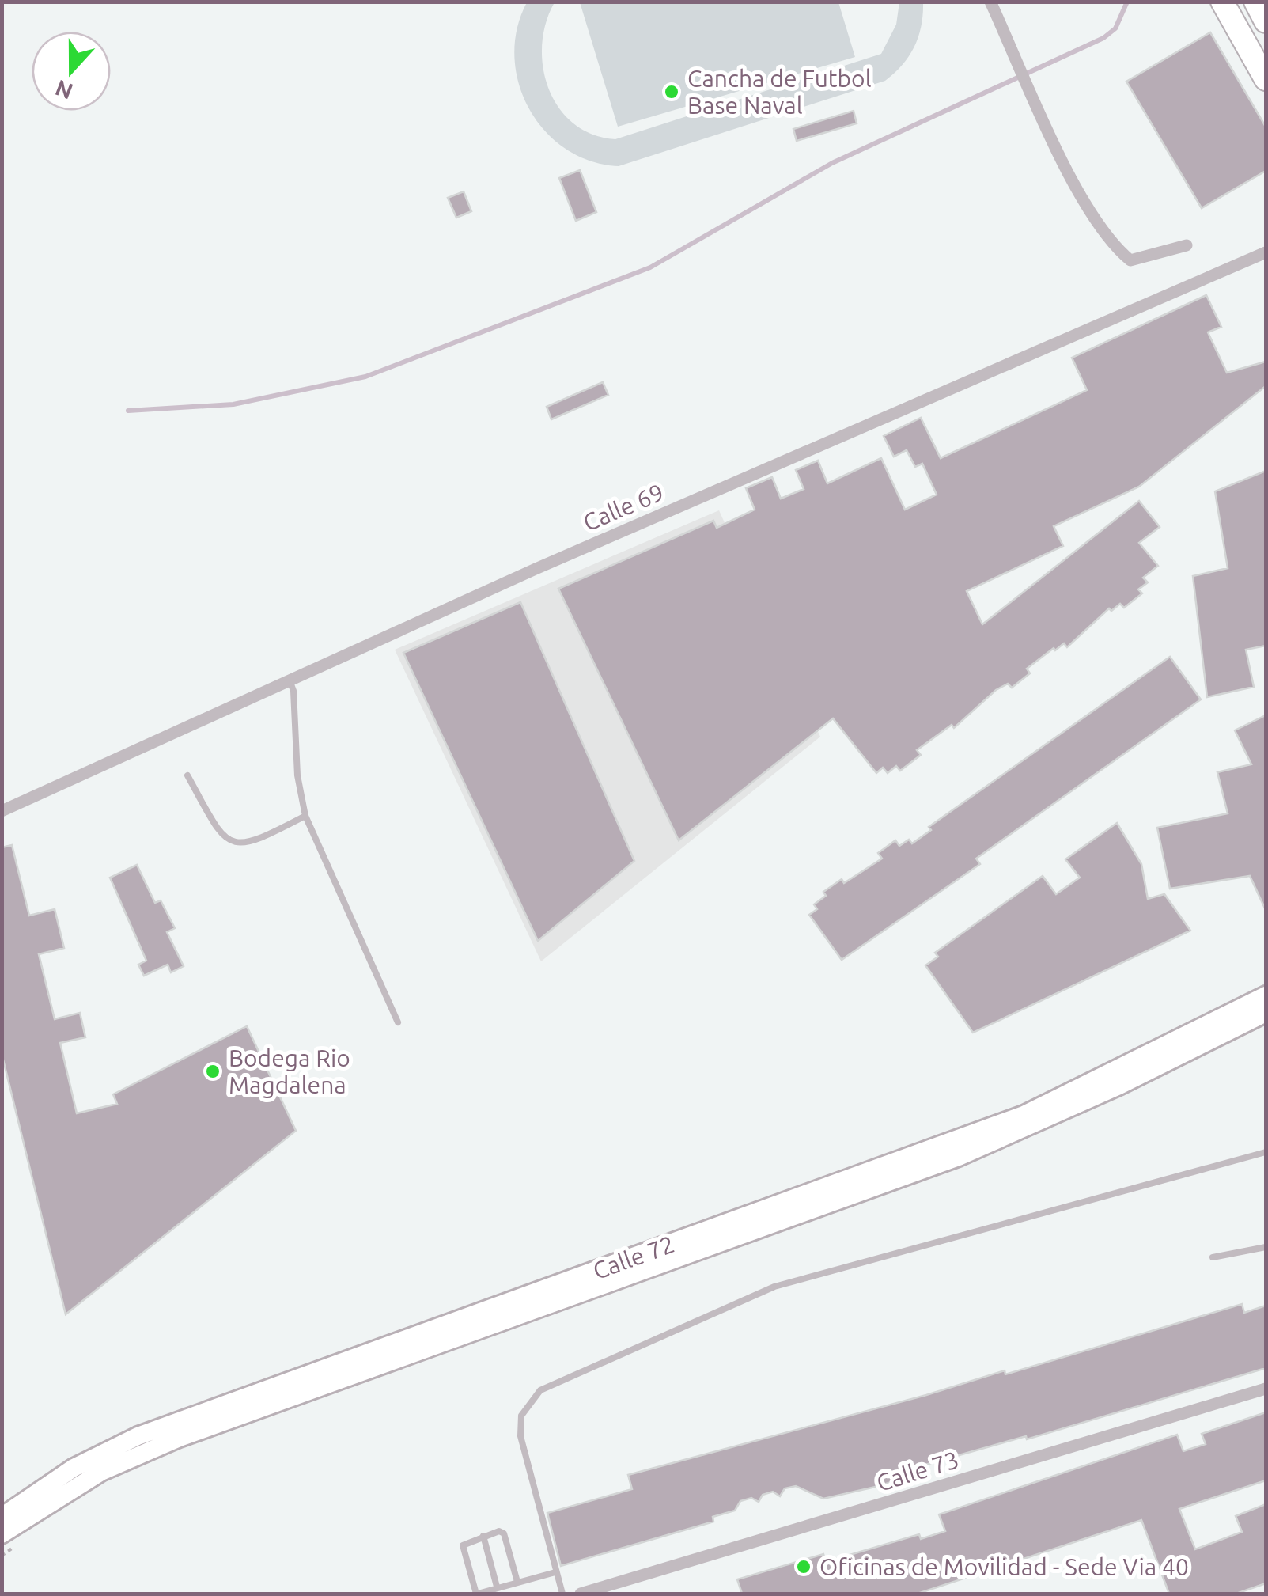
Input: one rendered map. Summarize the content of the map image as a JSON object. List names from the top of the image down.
{
  "streets": {
    "main road": ["Calle 72"],
    "street": ["Calle 69", "Calle 73"]
  },
  "places": ["Cancha de Futbol Base Naval", "Bodega Rio Magdalena", "Oficinas de Movilidad - Sede Via 40"],
  "north": "bottom"
}
